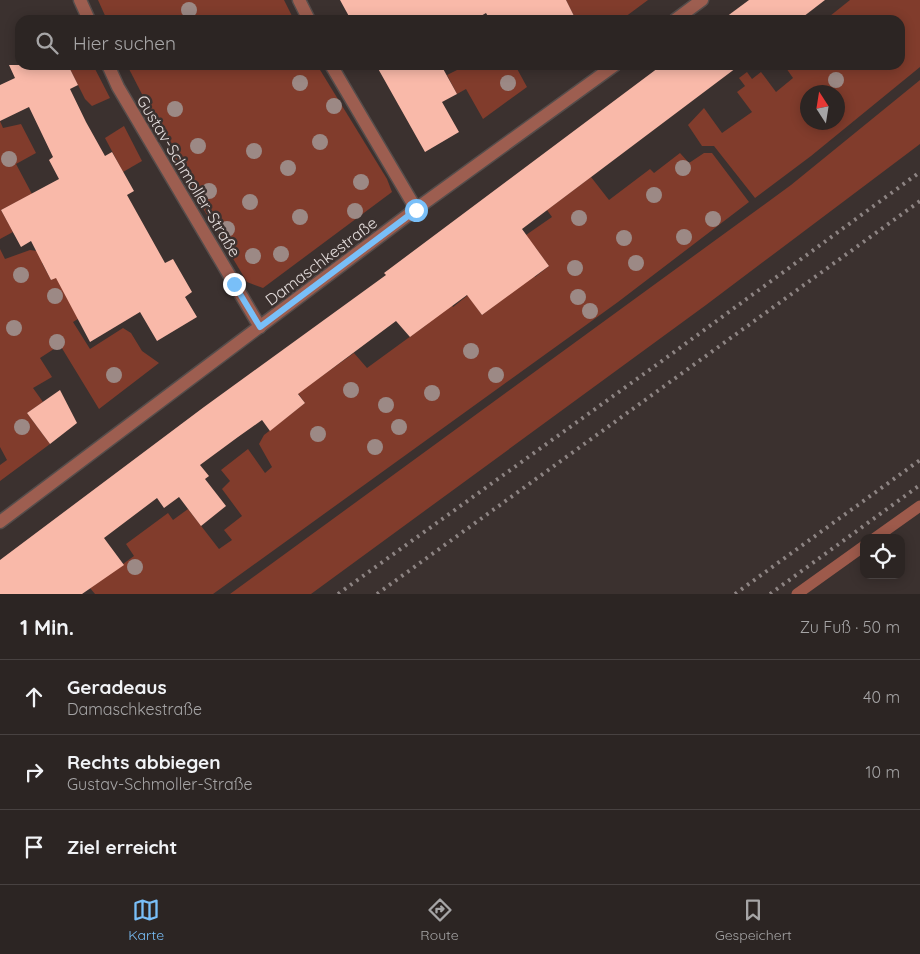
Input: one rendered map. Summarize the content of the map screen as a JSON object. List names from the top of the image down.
{
  "streets": {
    "street": ["Gustav-Schmoller-Straße", "Damaschkestraße"]
  },
  "crossings": [
    ["Gustav-Schmoller-Straße", "Damaschkestraße"]
  ],
  "north": "top",
  "page": {
    "search": "Hier suchen",
    "heading": ["1 Min.", "Zu Fuß · 50 m"],
    "list": [
      ["Geradeaus", "Damaschkestraße", "40 m"],
      ["Rechts abbiegen", "Gustav-Schmoller-Straße", "10 m"],
      "Ziel erreicht"
    ],
    "nav": ["Karte", "Route", "Gespeichert"]
  }
}
